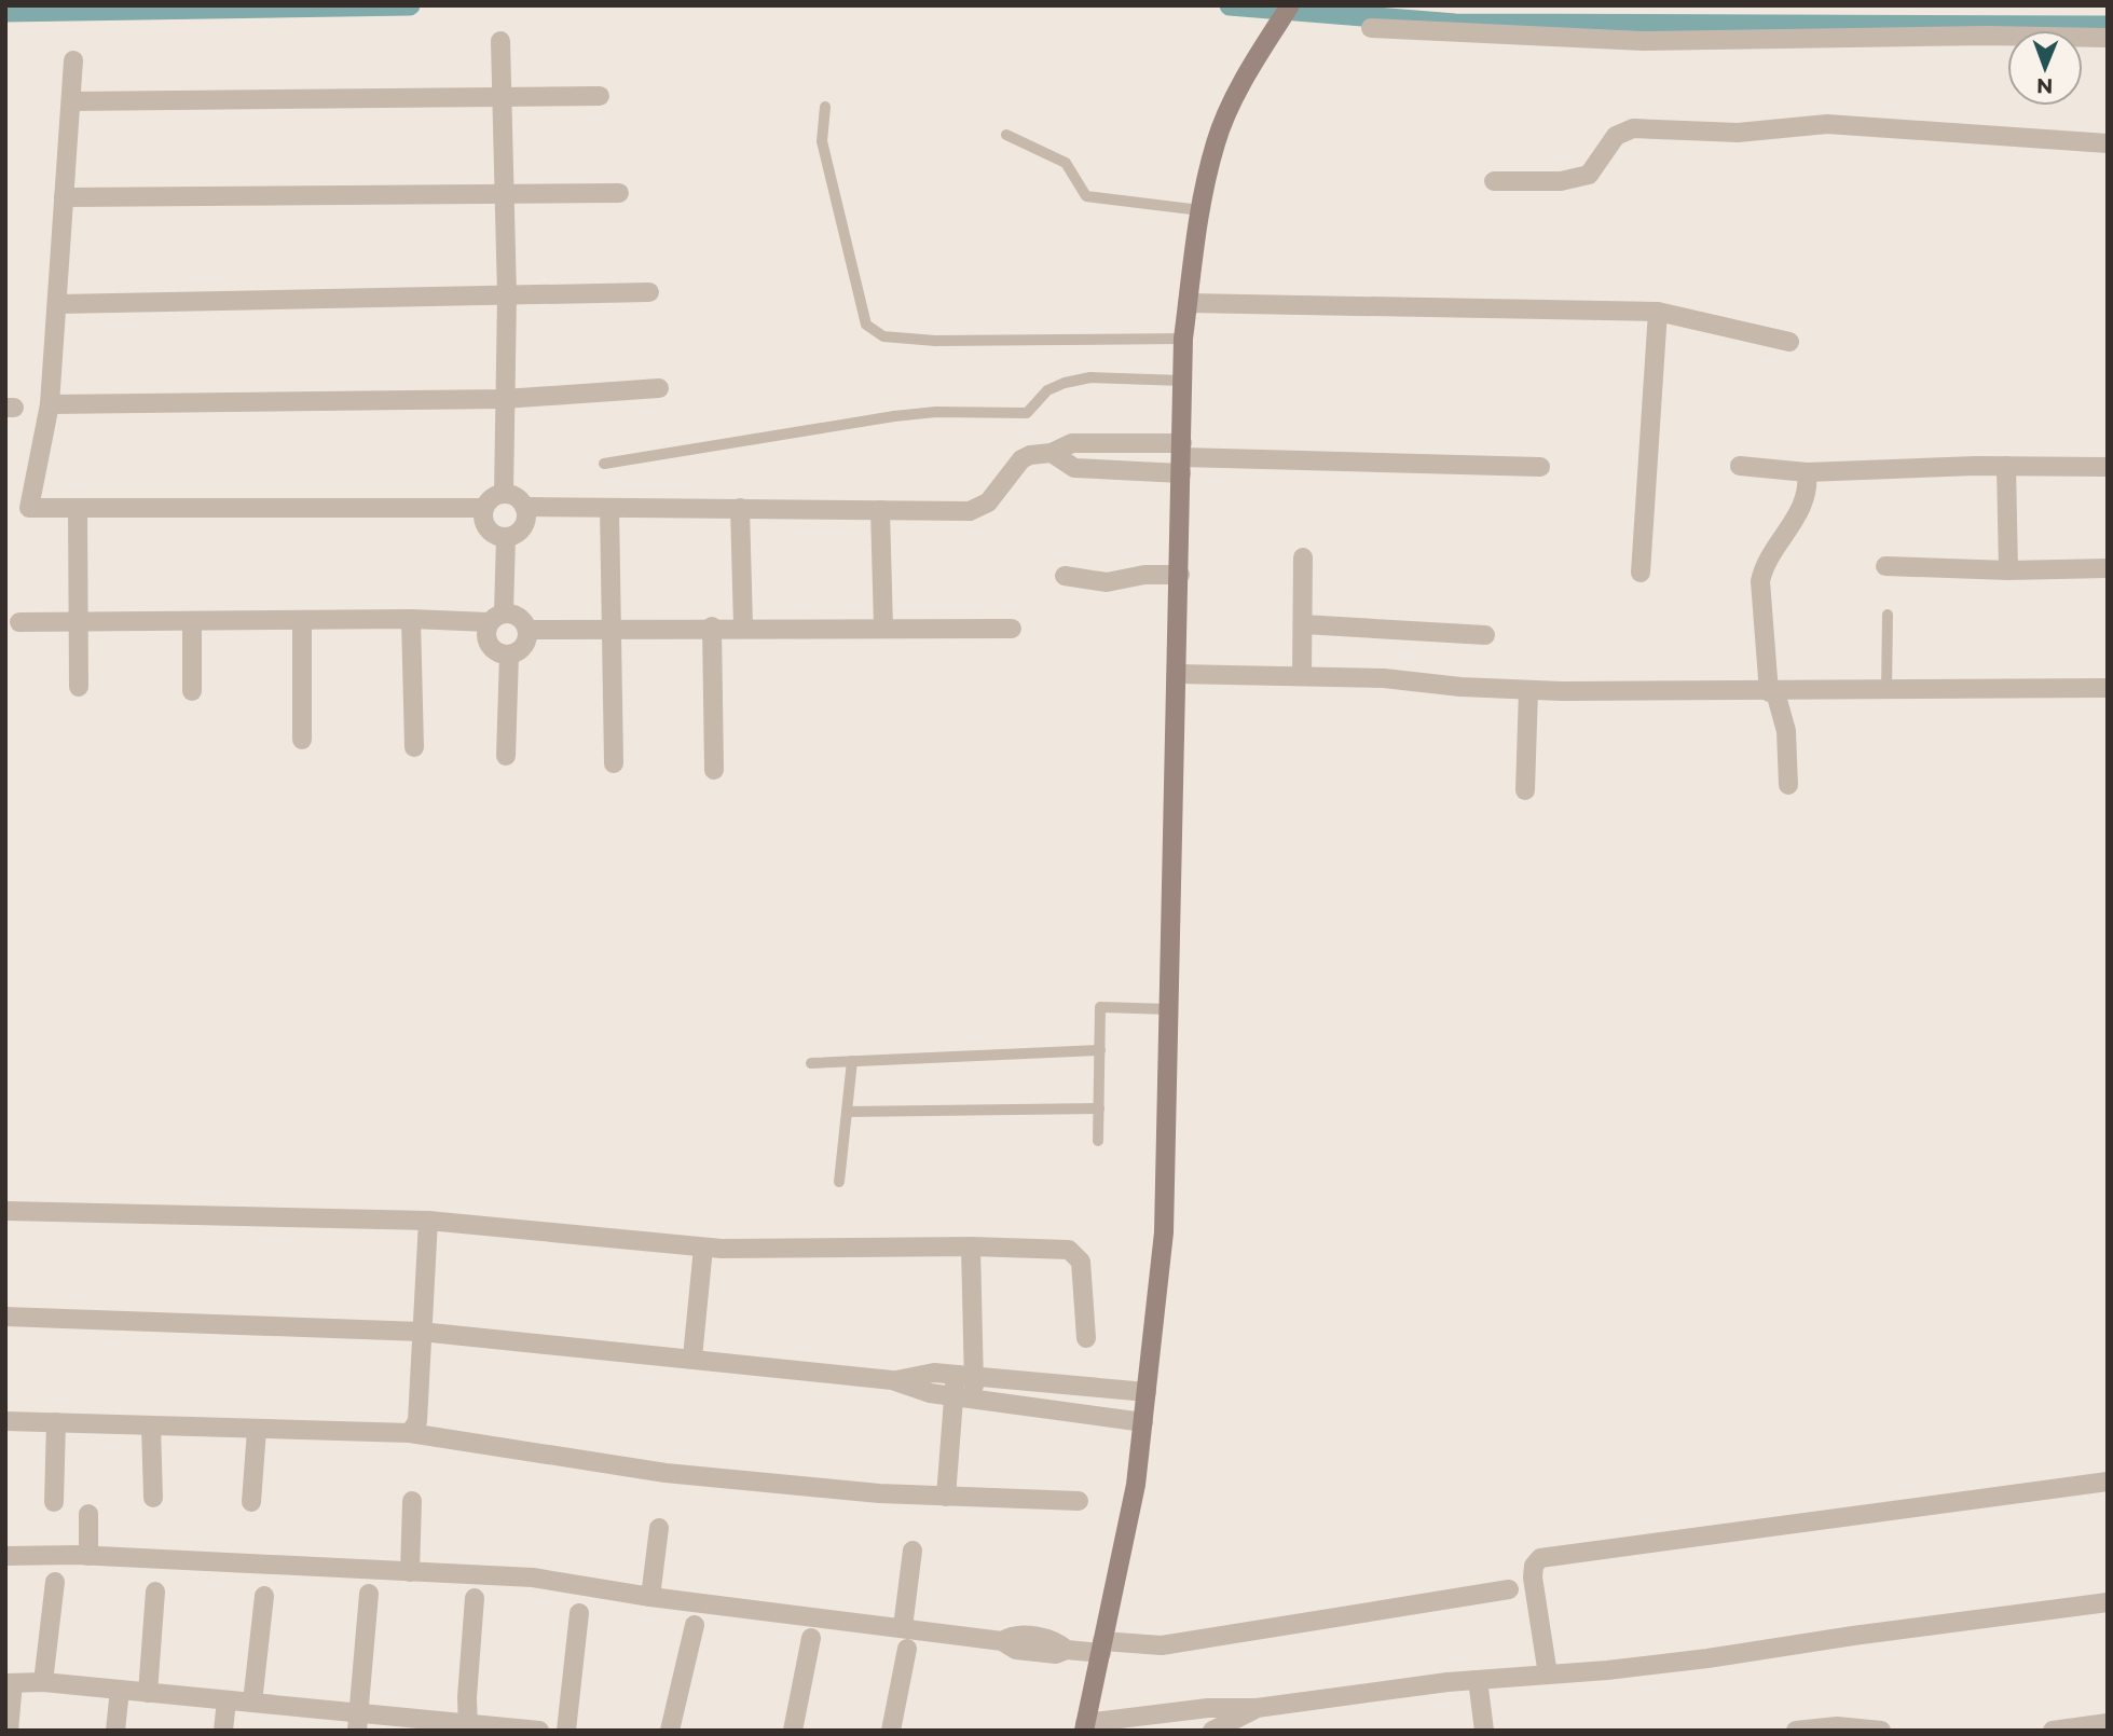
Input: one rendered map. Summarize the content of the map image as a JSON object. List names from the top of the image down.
{
  "north": "bottom"
}
